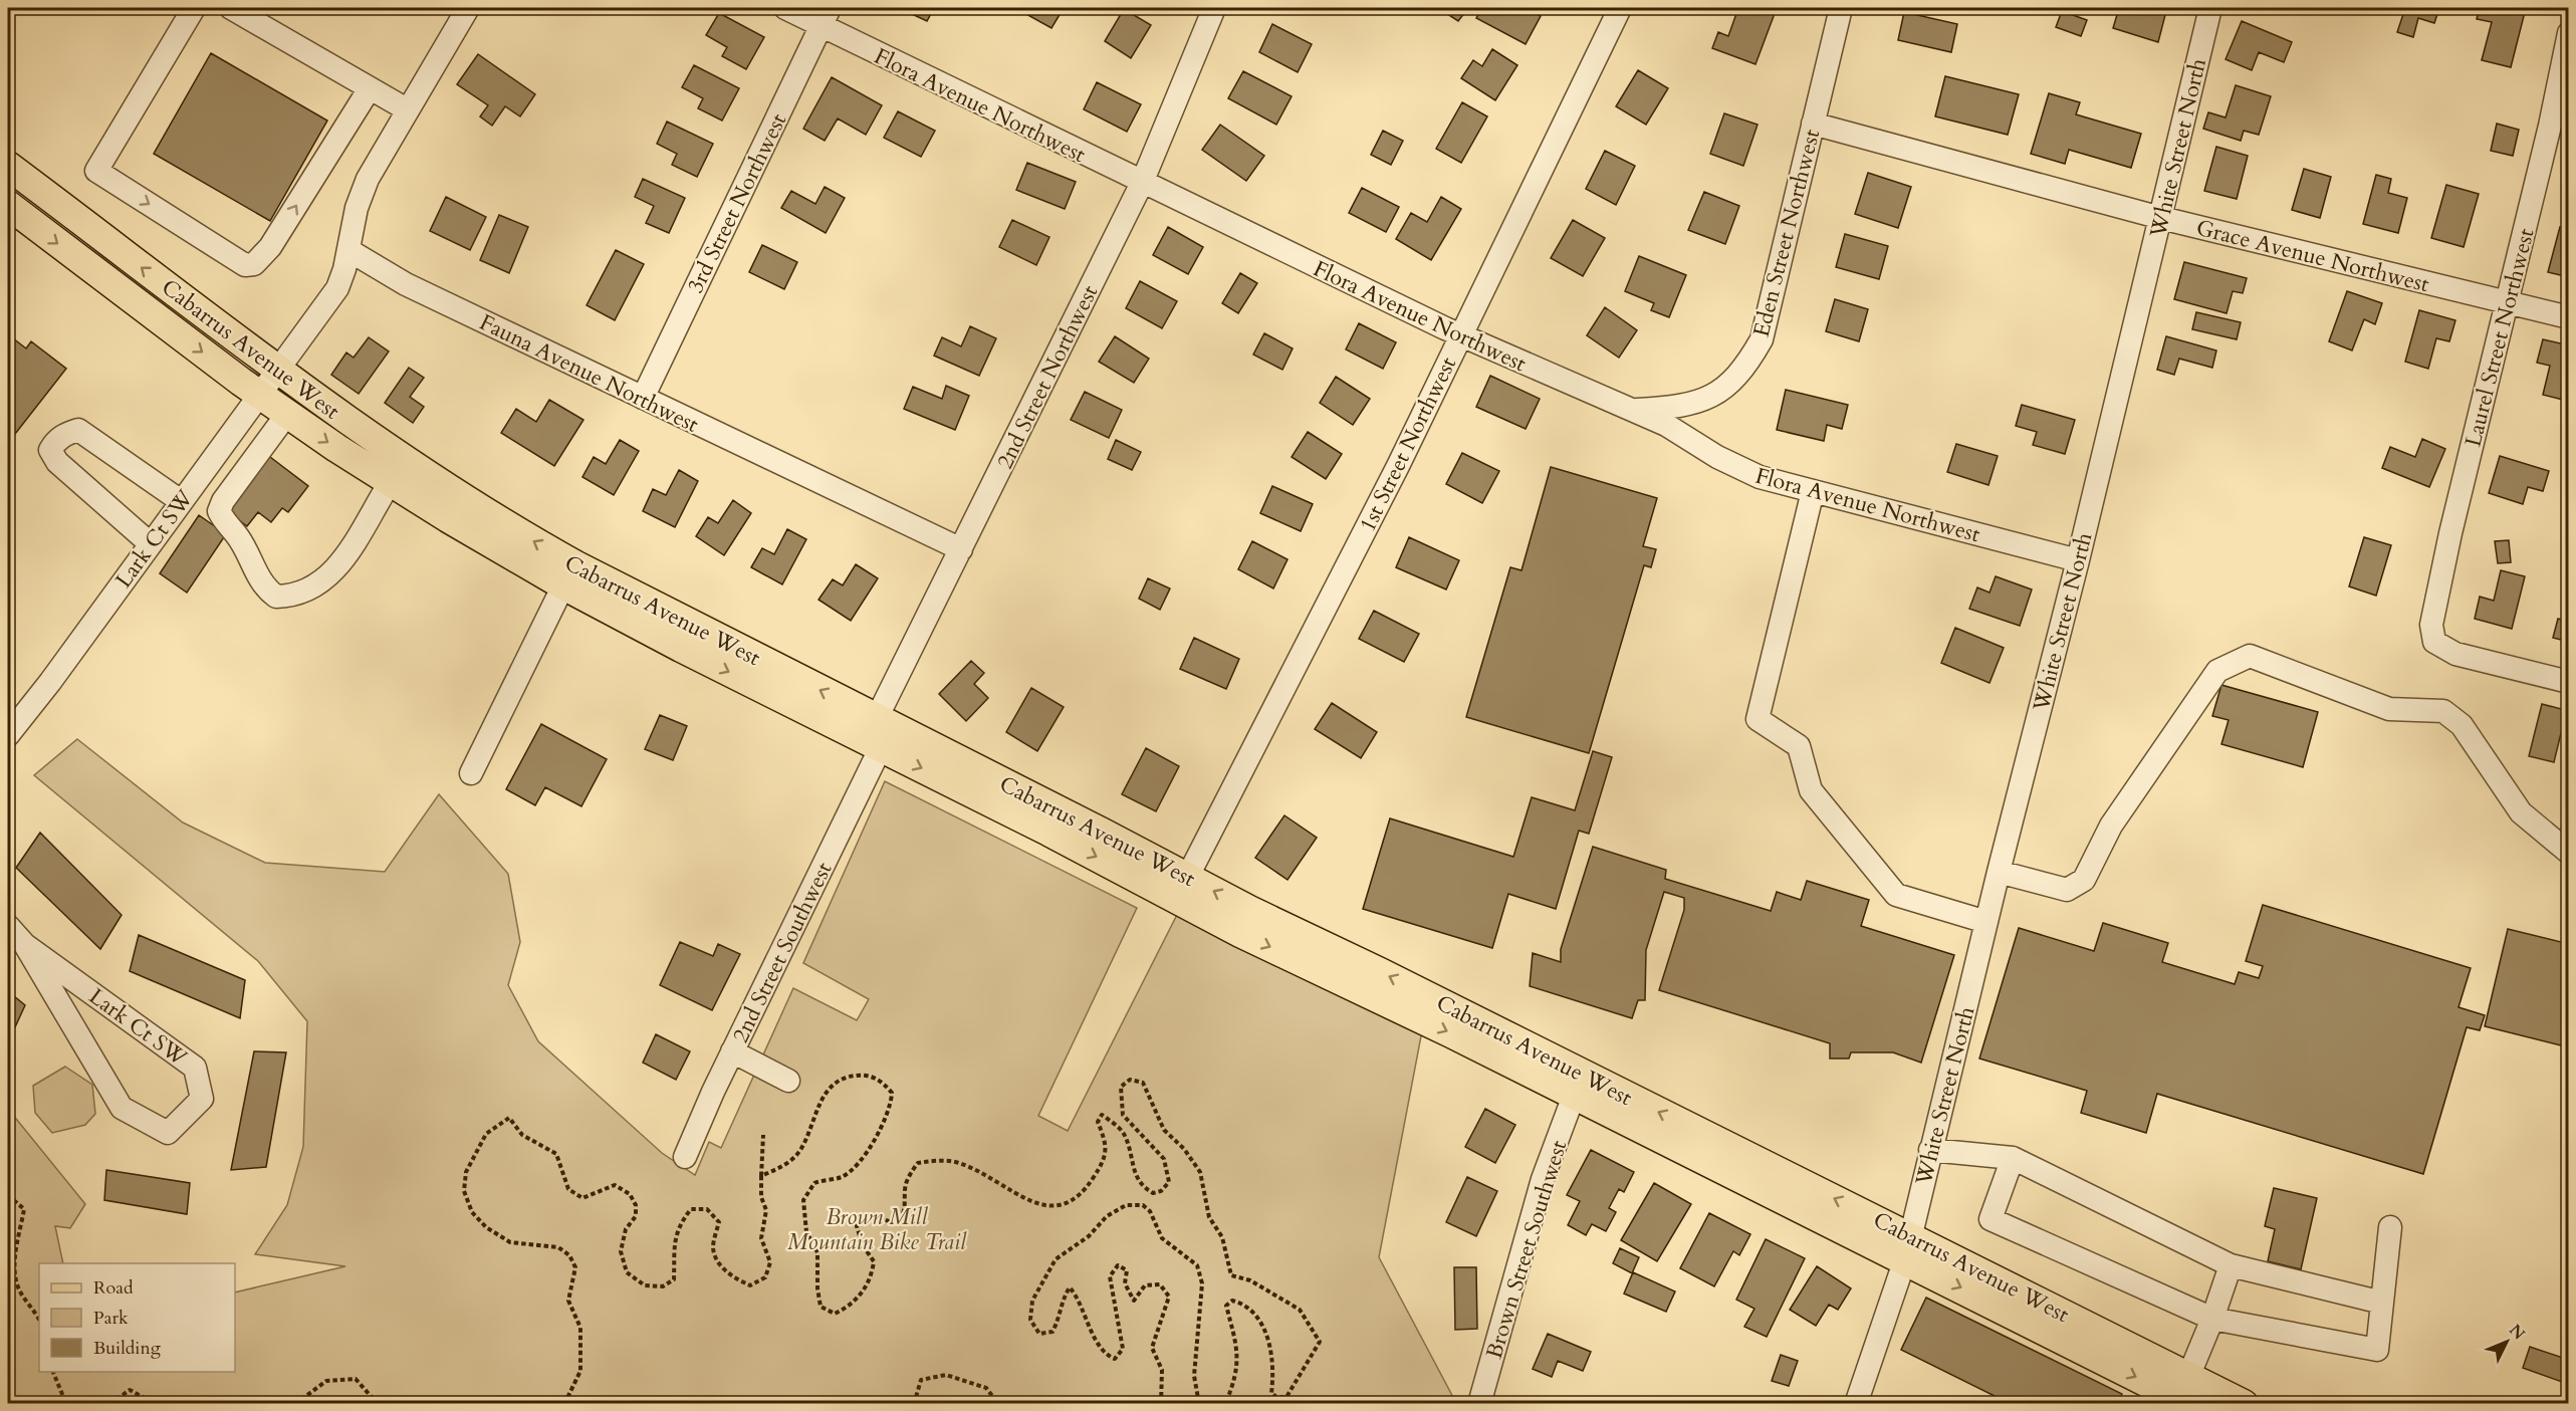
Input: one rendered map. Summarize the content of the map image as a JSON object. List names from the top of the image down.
{
  "streets": {
    "main road": ["Cabarrus Avenue West"],
    "street": [
      "Flora Avenue Northwest",
      "White Street North",
      "3rd Street Northwest",
      "Eden Street Northwest",
      "Grace Avenue Northwest",
      "Laurel Street Northwest",
      "Fauna Avenue Northwest",
      "2nd Street Northwest",
      "1st Street Northwest",
      "Lark Ct SW",
      "2nd Street Southwest",
      "Brown Street Southwest"
    ]
  },
  "crossings": [
    ["Flora Avenue Northwest", "White Street North"],
    ["Flora Avenue Northwest", "3rd Street Northwest"],
    ["Flora Avenue Northwest", "Eden Street Northwest"],
    ["Flora Avenue Northwest", "2nd Street Northwest"],
    ["Flora Avenue Northwest", "1st Street Northwest"],
    ["White Street North", "Grace Avenue Northwest"],
    ["White Street North", "Cabarrus Avenue West"],
    ["3rd Street Northwest", "Fauna Avenue Northwest"],
    ["Eden Street Northwest", "Grace Avenue Northwest"],
    ["Grace Avenue Northwest", "Laurel Street Northwest"],
    ["Cabarrus Avenue West", "2nd Street Northwest"],
    ["Cabarrus Avenue West", "1st Street Northwest"],
    ["Cabarrus Avenue West", "Lark Ct SW"],
    ["Cabarrus Avenue West", "2nd Street Southwest"],
    ["Cabarrus Avenue West", "Brown Street Southwest"],
    ["Fauna Avenue Northwest", "2nd Street Northwest"],
    ["2nd Street Northwest", "2nd Street Southwest"]
  ],
  "parks": ["Brown Mill Mountain Bike Trail"],
  "legend": ["Road", "Park", "Building"],
  "north": "top right"
}
